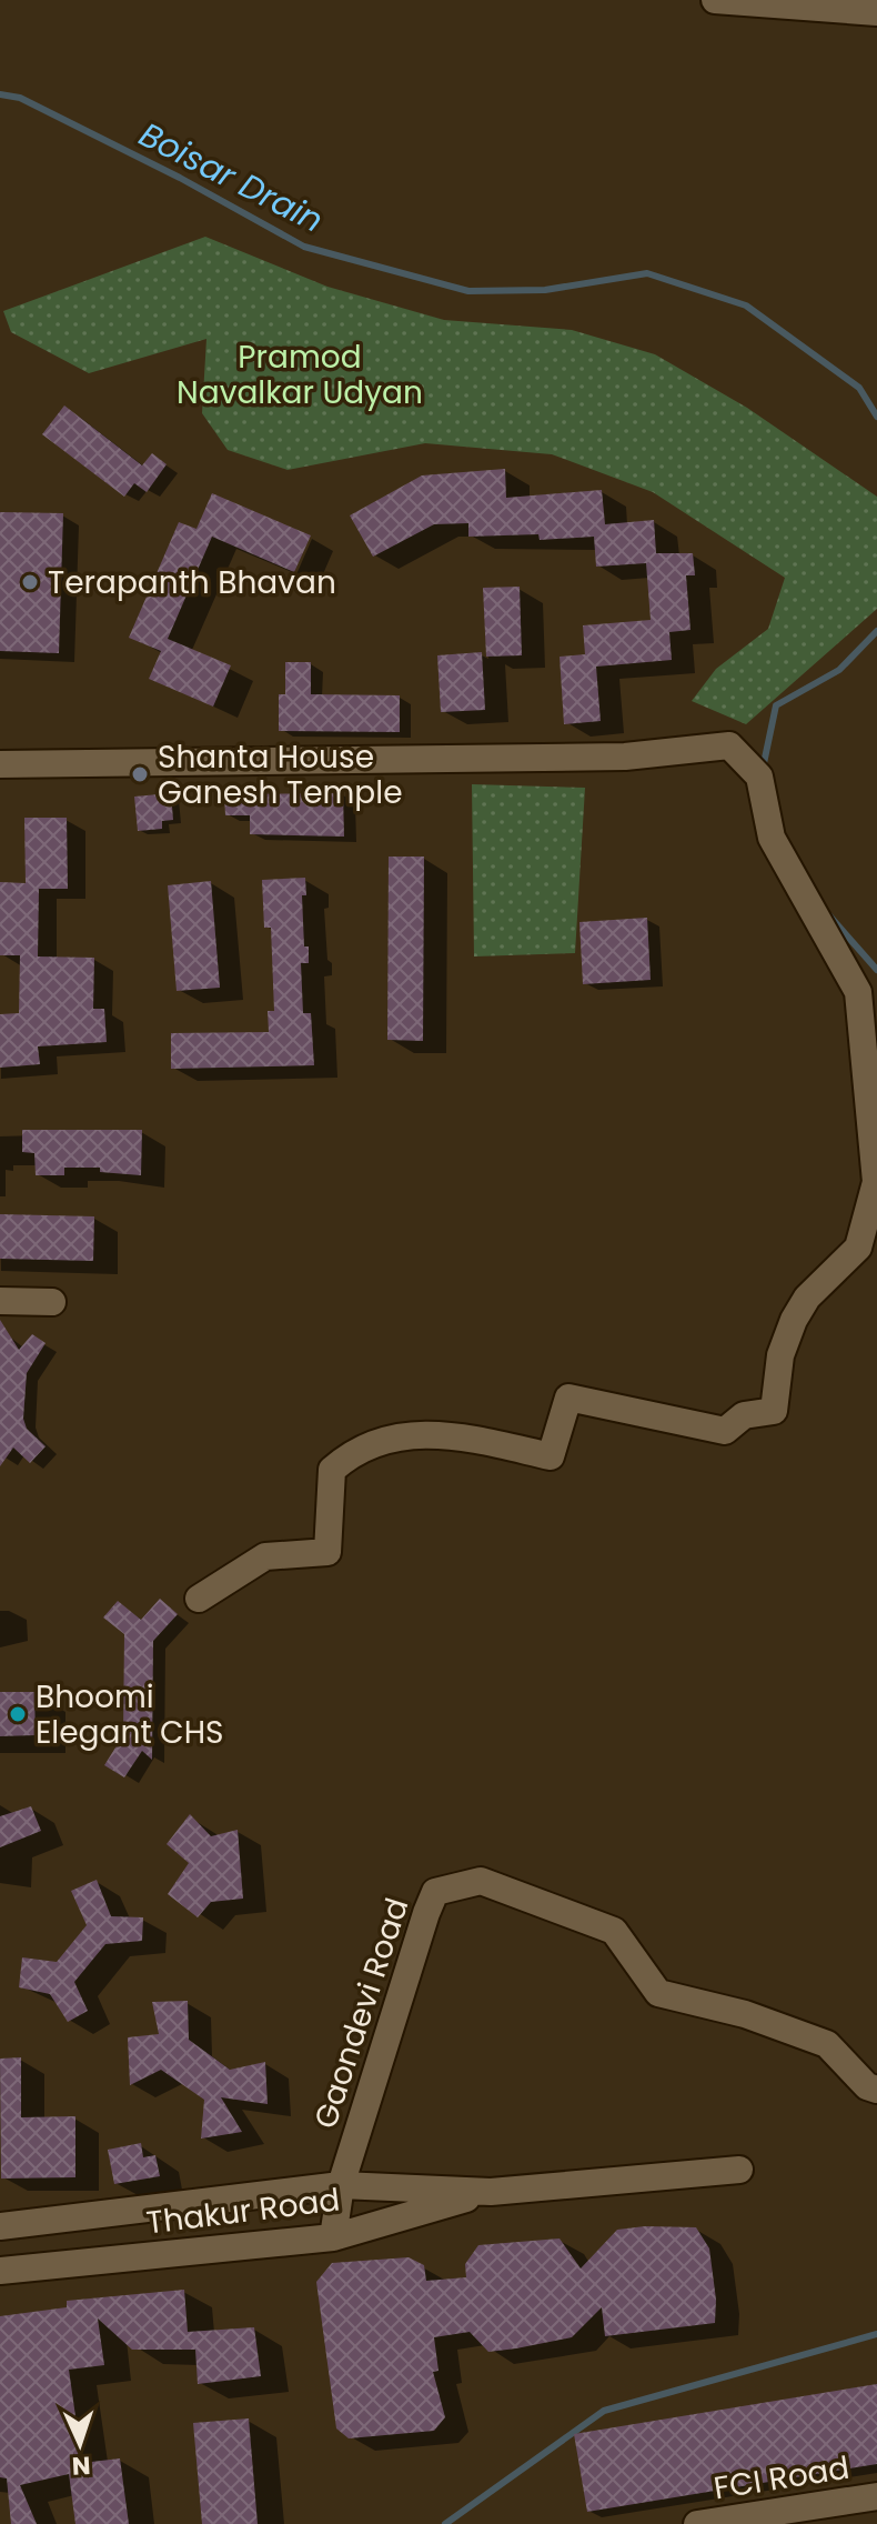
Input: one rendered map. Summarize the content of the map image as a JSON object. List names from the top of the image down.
{
  "streets": {
    "street": ["Gaondevi Road", "Thakur Road", "FCI Road"]
  },
  "crossings": [
    ["Gaondevi Road", "Thakur Road"]
  ],
  "water": ["Boisar Drain"],
  "parks": ["Pramod Navalkar Udyan"],
  "places": ["Terapanth Bhavan", "Shanta House Ganesh Temple", "Bhoomi Elegant CHS"],
  "north": "bottom"
}
